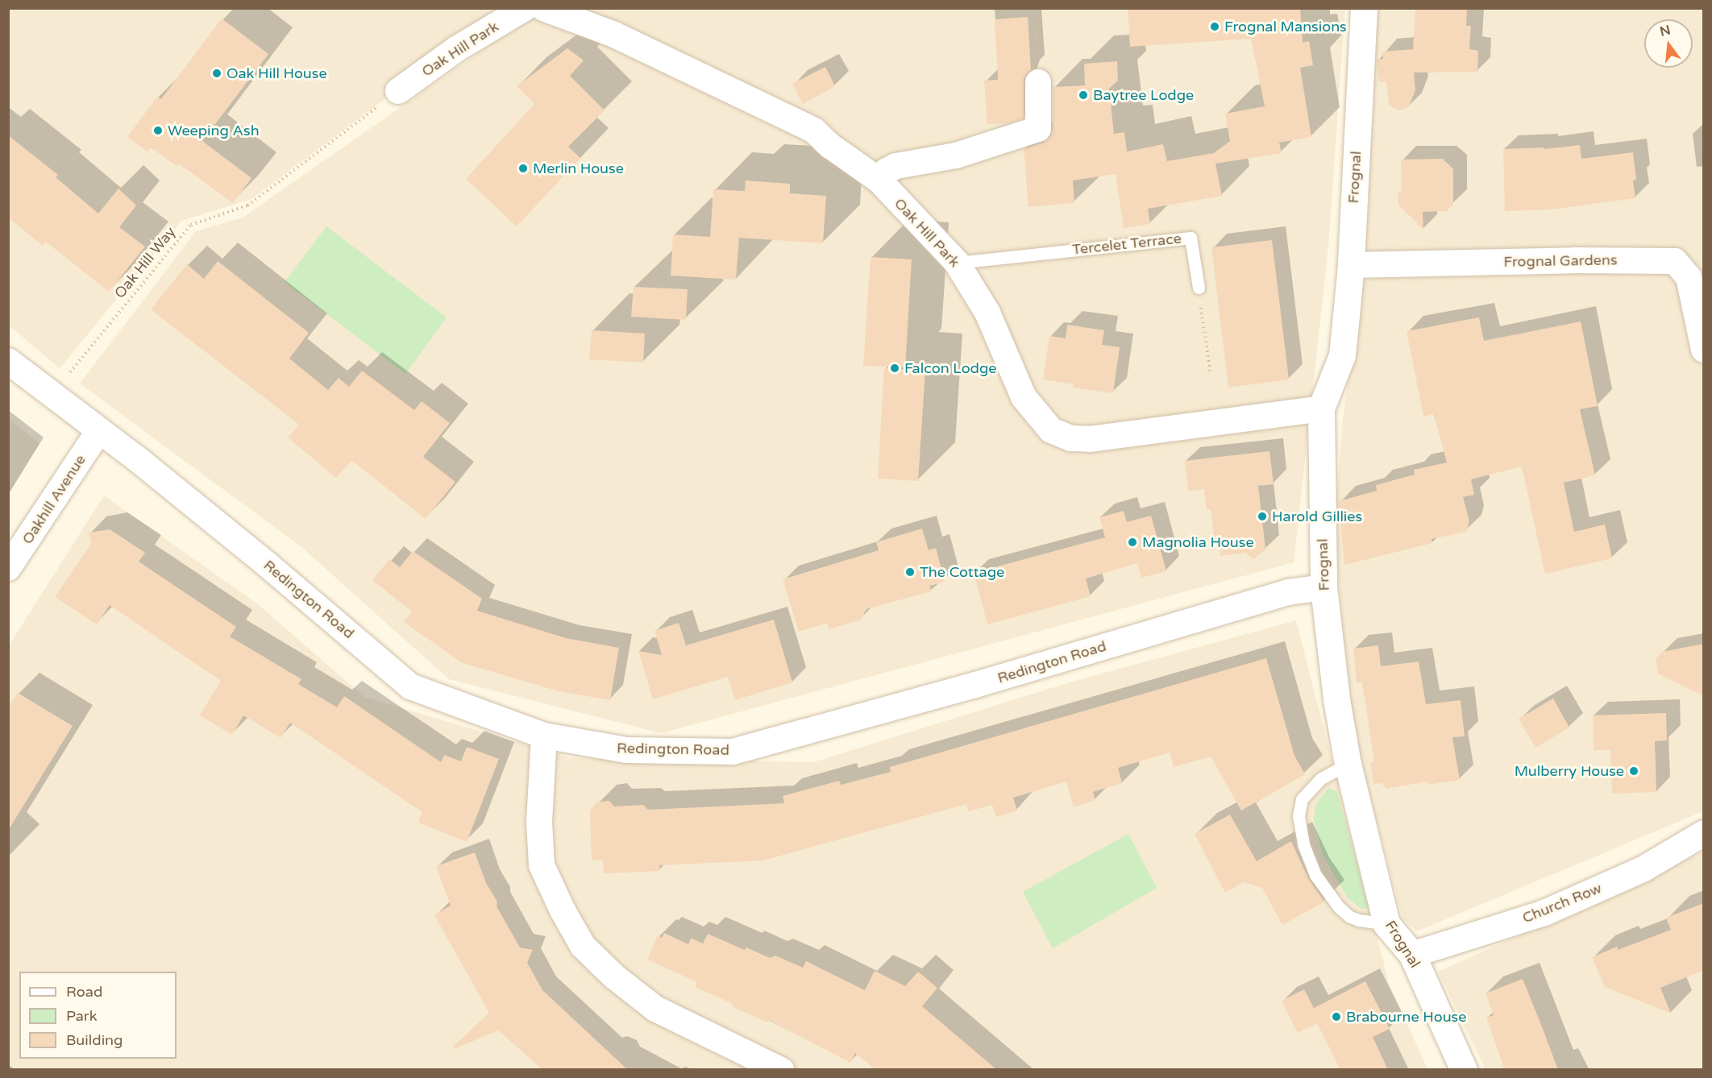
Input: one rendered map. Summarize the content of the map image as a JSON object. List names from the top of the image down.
{
  "streets": {
    "street": [
      "Oak Hill Park",
      "Frognal",
      "Frognal Gardens",
      "Oakhill Avenue",
      "Redington Road",
      "Church Row"
    ],
    "lane": ["Tercelet Terrace"],
    "path": ["Oak Hill Way"]
  },
  "crossings": [
    ["Oak Hill Park", "Frognal"],
    ["Oak Hill Park", "Tercelet Terrace"],
    ["Oak Hill Park", "Oak Hill Way"],
    ["Frognal", "Frognal Gardens"],
    ["Frognal", "Redington Road"],
    ["Frognal", "Church Row"],
    ["Oak Hill Way", "Redington Road"],
    ["Oakhill Avenue", "Redington Road"]
  ],
  "places": [
    "Frognal Mansions",
    "Oak Hill House",
    "Baytree Lodge",
    "Weeping Ash",
    "Merlin House",
    "Falcon Lodge",
    "Harold Gillies",
    "Magnolia House",
    "The Cottage",
    "Mulberry House",
    "Brabourne House"
  ],
  "legend": ["Road", "Park", "Building"],
  "north": "top"
}
